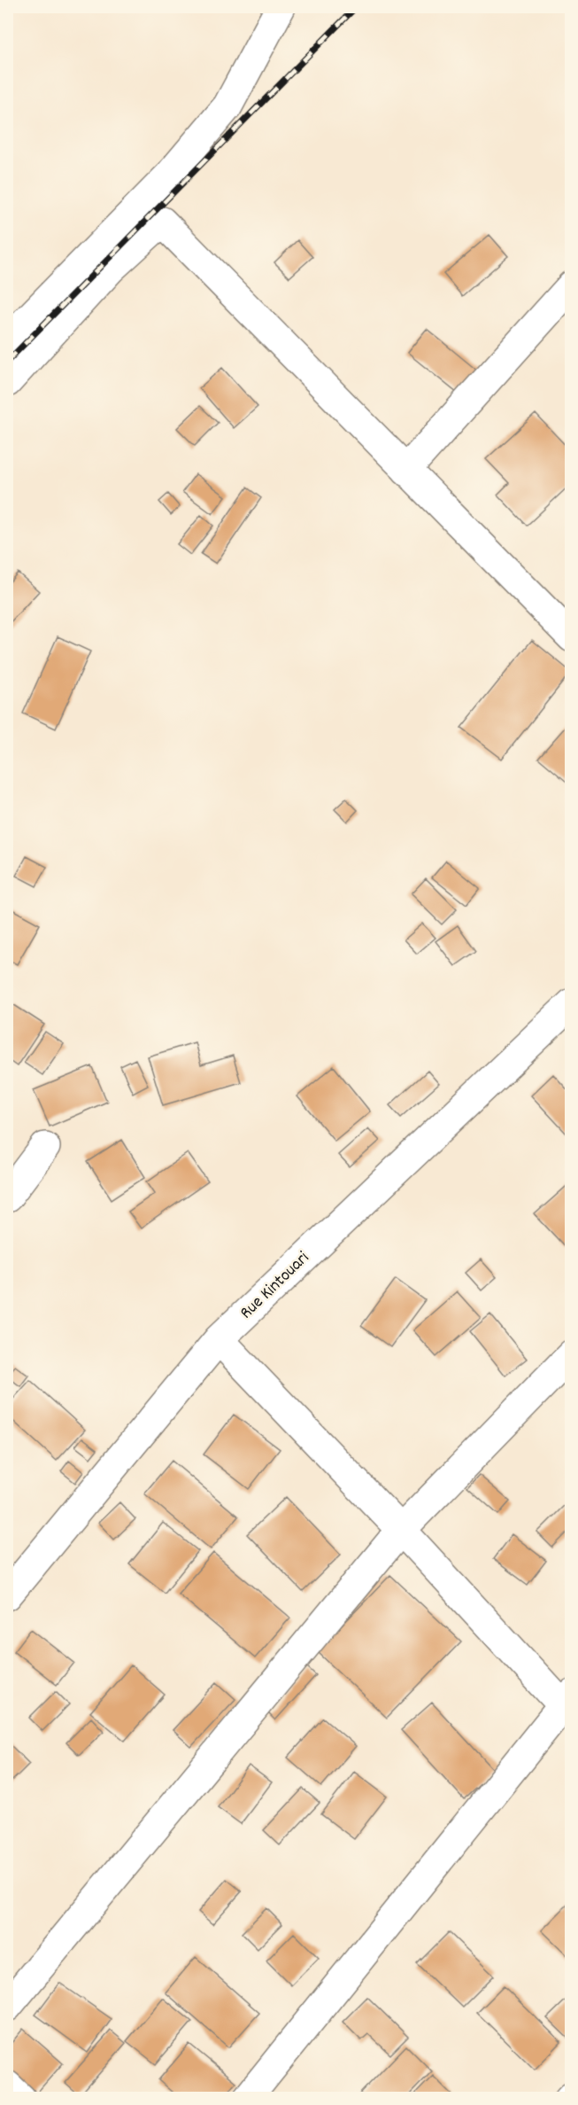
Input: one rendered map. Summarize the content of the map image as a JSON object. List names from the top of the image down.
{
  "streets": {
    "street": ["Rue Kintouari"]
  }
}
